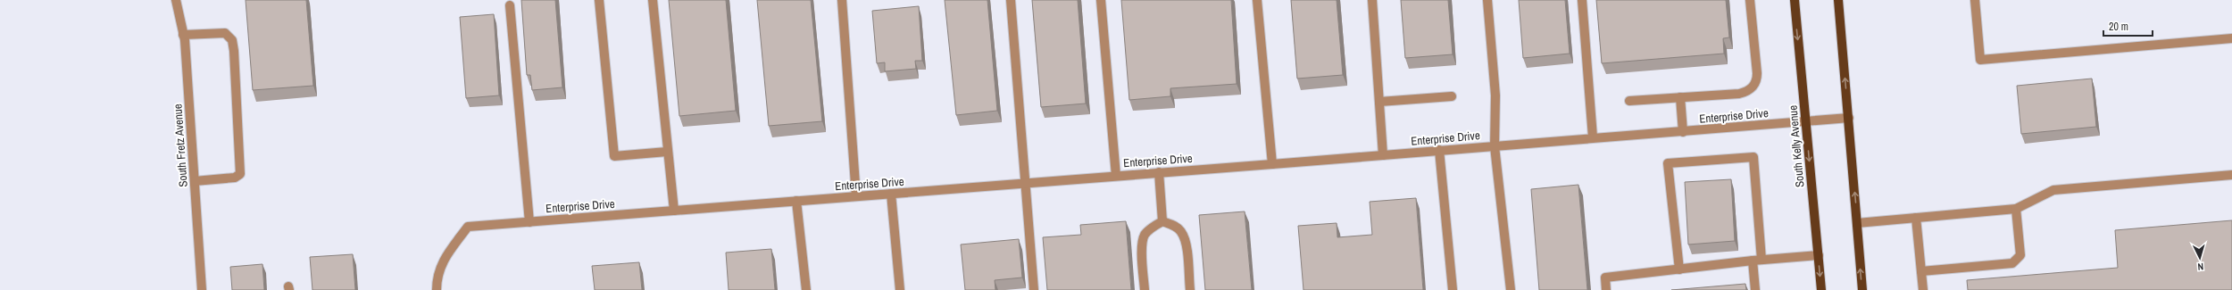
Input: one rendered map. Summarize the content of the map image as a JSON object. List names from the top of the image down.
{
  "streets": {
    "main road": ["South Kelly Avenue"],
    "street": ["Enterprise Drive", "South Fretz Avenue"]
  },
  "crossings": [
    ["Enterprise Drive", "South Kelly Avenue"]
  ],
  "scale_bar": "20 m",
  "north": "bottom"
}
